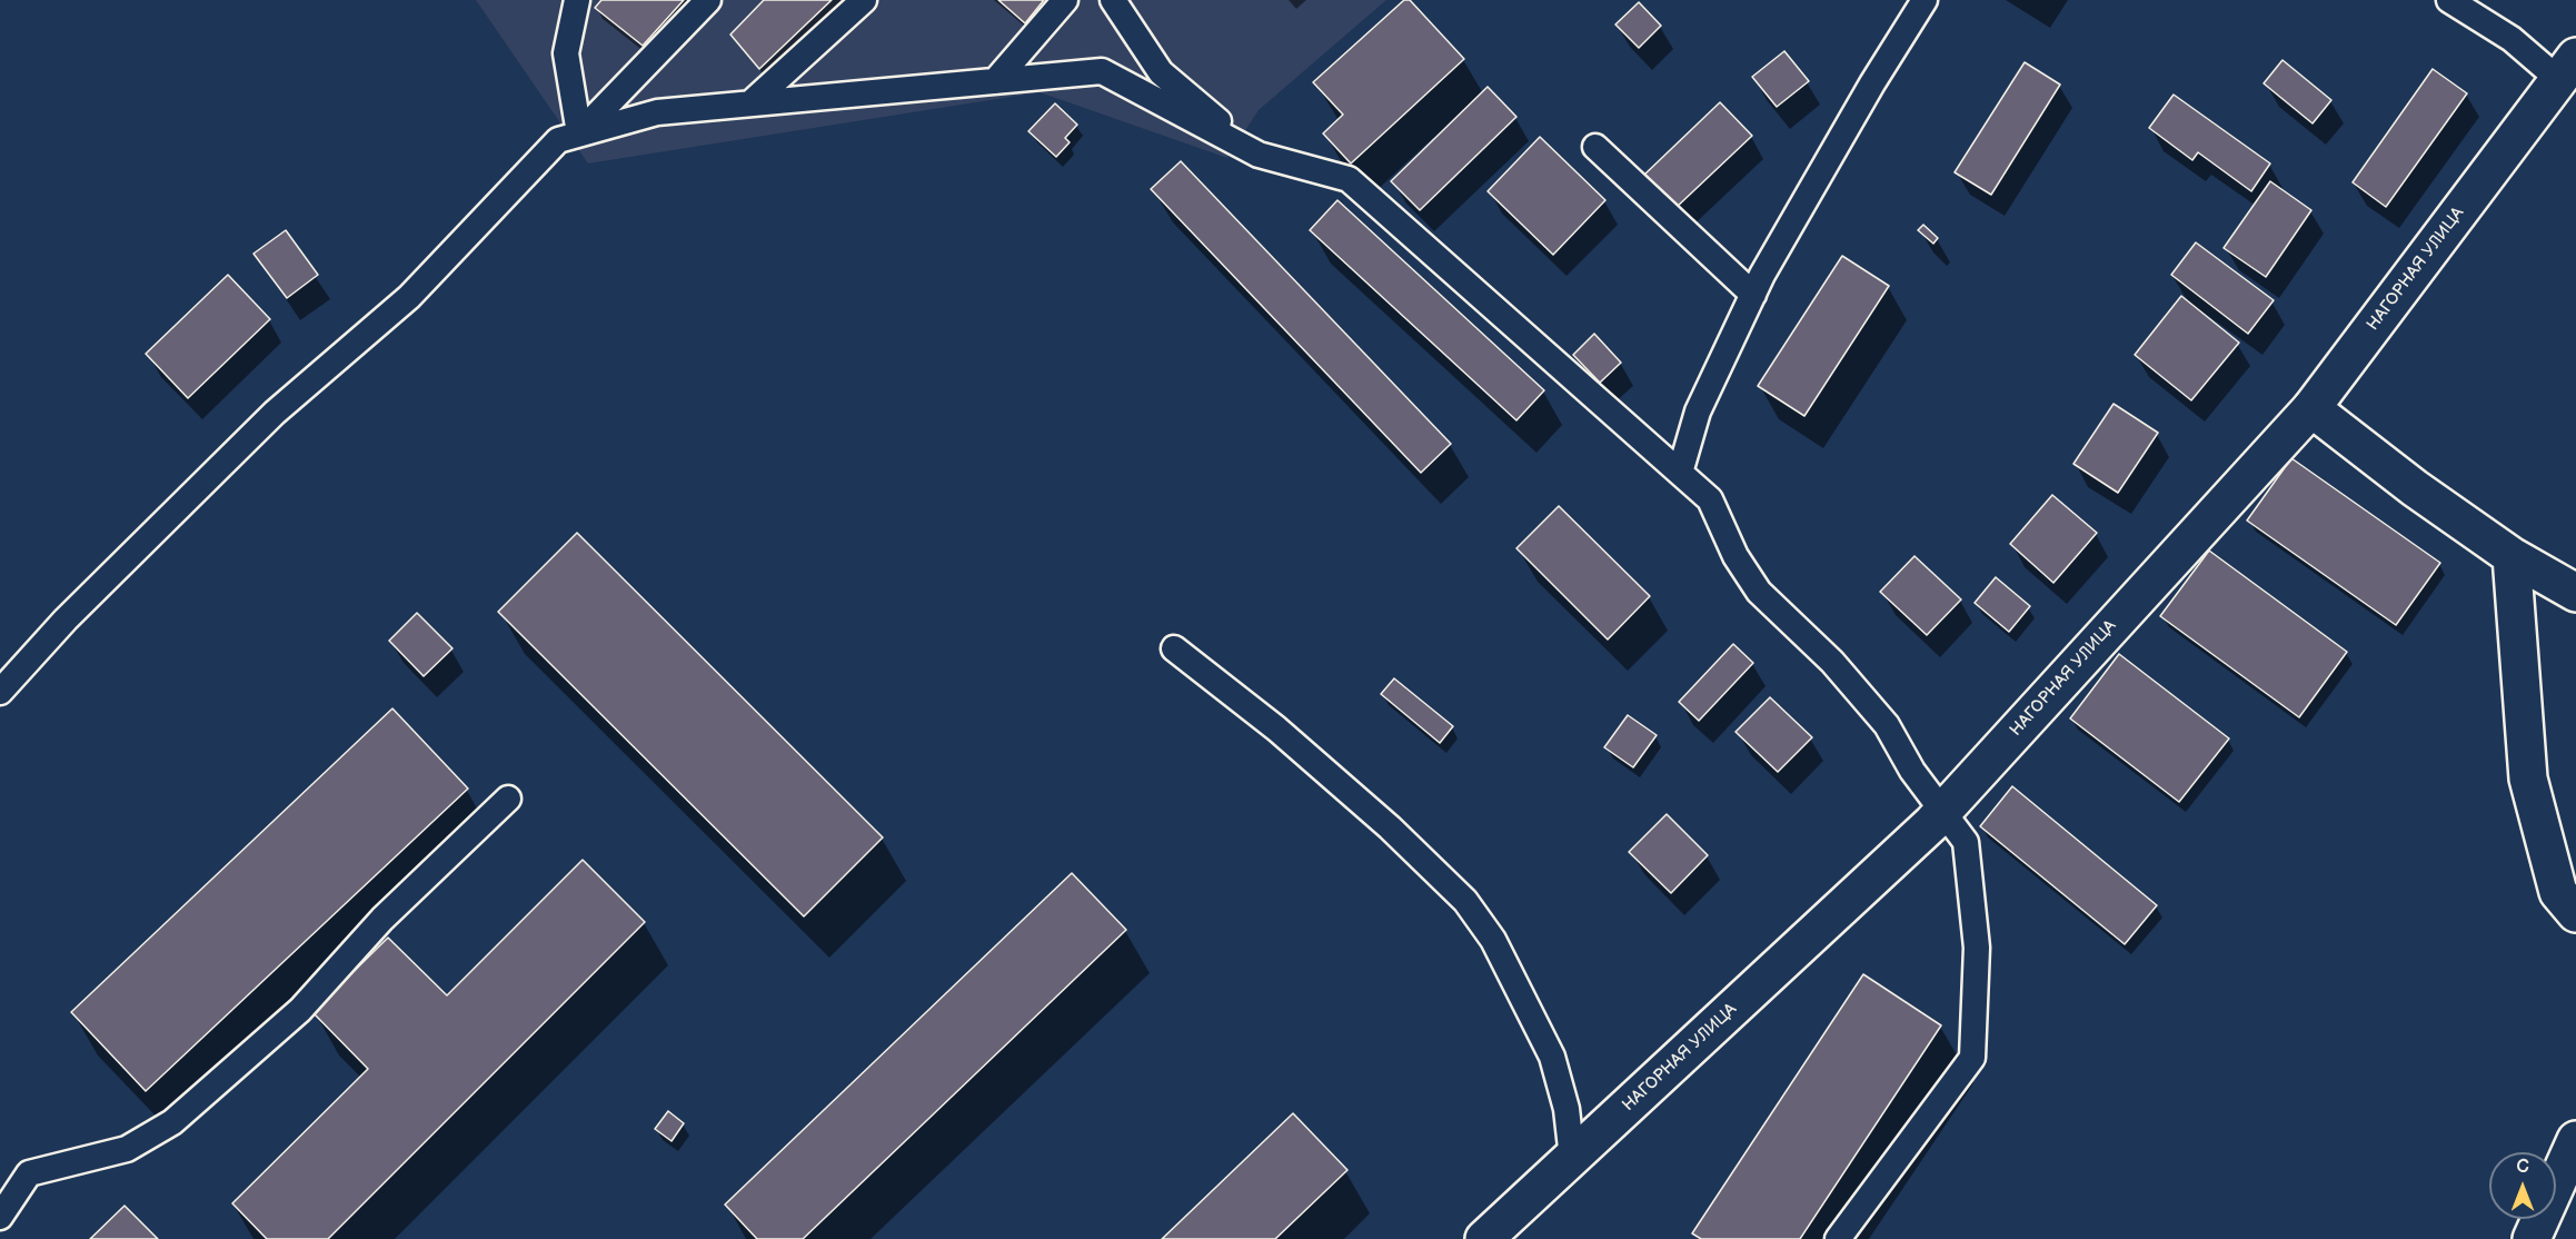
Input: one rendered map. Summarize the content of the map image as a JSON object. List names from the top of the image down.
{
  "streets": {
    "street": ["НАГОРНАЯ УЛИЦА"]
  },
  "north": "top"
}
